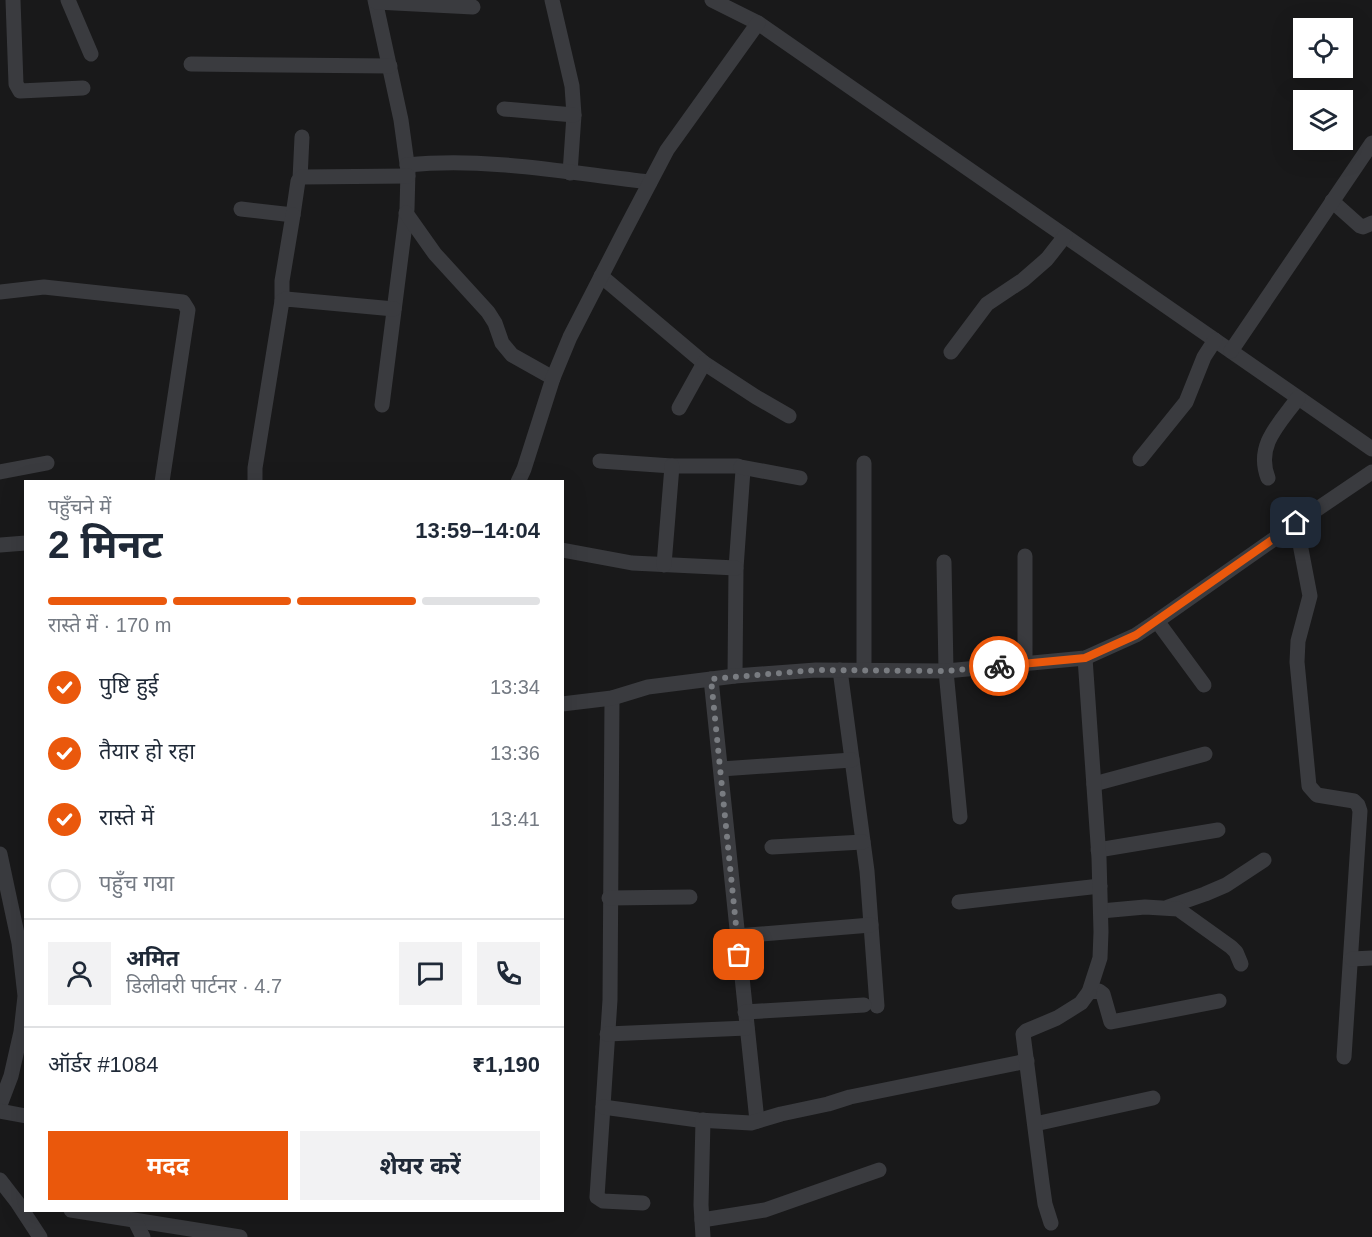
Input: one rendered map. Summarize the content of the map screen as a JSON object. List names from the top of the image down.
{
  "page": {
    "heading": ["2 मिनट", "पहुँचने में", "13:59–14:04"],
    "panel": [
      "अमित",
      "डिलीवरी पार्टनर · 4.7",
      "ऑर्डर #1084",
      "₹1,190"
    ],
    "bar": "रास्ते में · 170 m",
    "list": [
      ["पुष्टि हुई", "13:34"],
      ["तैयार हो रहा", "13:36"],
      ["रास्ते में", "13:41"],
      "पहुँच गया"
    ],
    "buttons": ["मदद", "शेयर करें"]
  }
}
